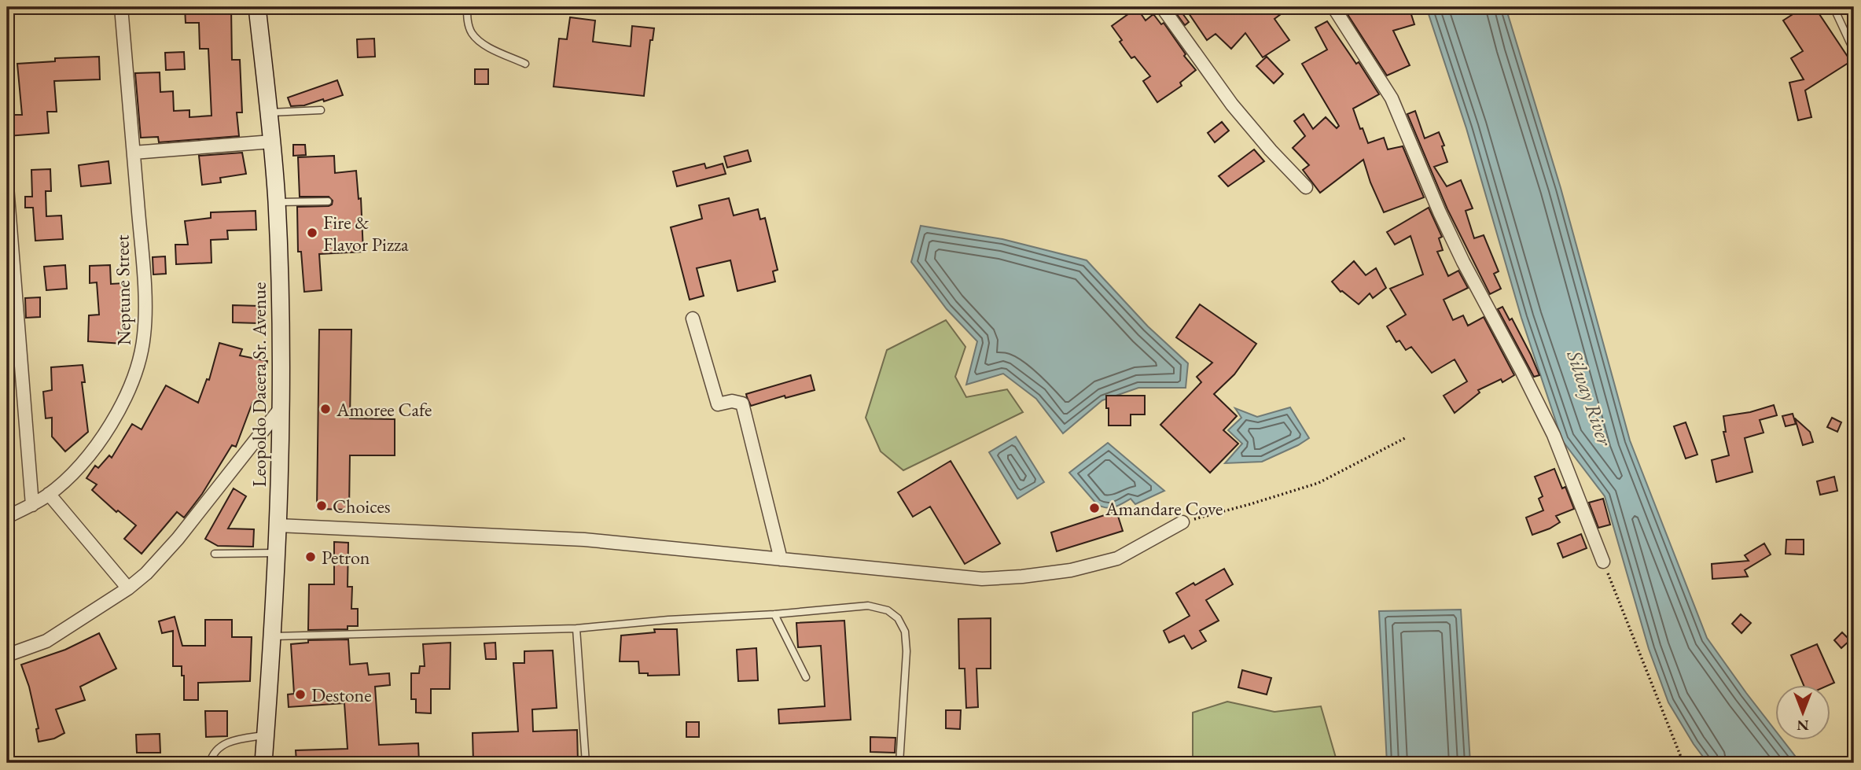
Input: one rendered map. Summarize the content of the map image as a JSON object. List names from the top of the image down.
{
  "streets": {
    "main road": ["Leopoldo Dacera Sr. Avenue"],
    "street": ["Neptune Street"]
  },
  "water": ["Silway River"],
  "places": [
    "Fire & Flavor Pizza",
    "Amoree Cafe",
    "Choices",
    "Amandare Cove",
    "Petron",
    "Destone"
  ],
  "north": "bottom"
}
